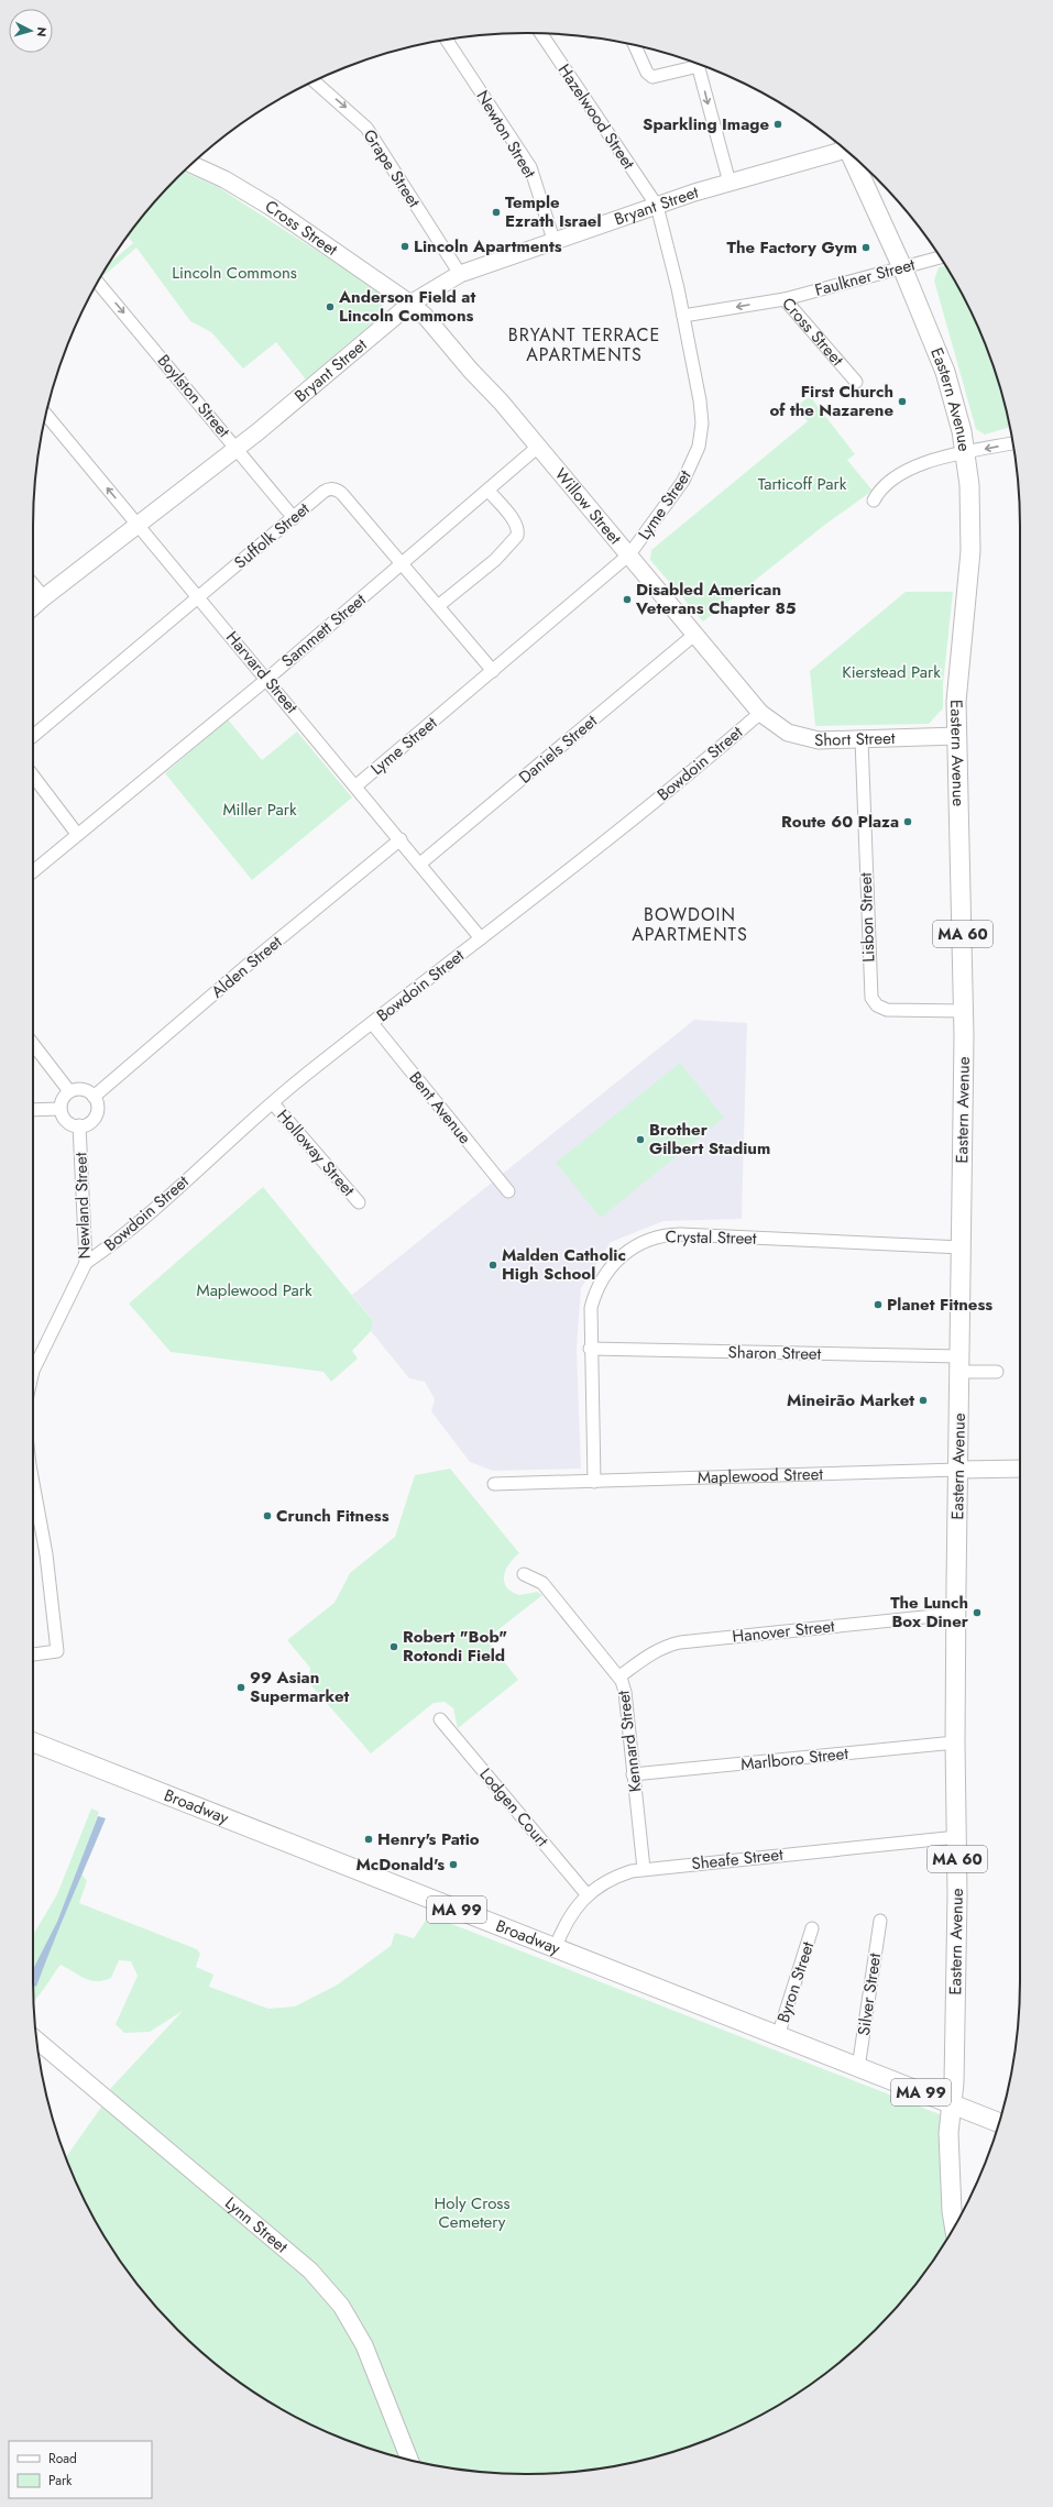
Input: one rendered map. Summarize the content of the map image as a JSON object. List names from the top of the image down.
{
  "streets": {
    "main road": [
      "Bryant Street",
      "Cross Street",
      "Eastern Avenue",
      "Willow Street",
      "Short Street",
      "MA 60",
      "Maplewood Street",
      "Broadway",
      "MA 99",
      "Lynn Street"
    ],
    "street": [
      "Hazelwood Street",
      "Newton Street",
      "Grape Street",
      "Faulkner Street",
      "Boylston Street",
      "Lyme Street",
      "Suffolk Street",
      "Sammett Street",
      "Harvard Street",
      "Daniels Street",
      "Bowdoin Street",
      "Lisbon Street",
      "Alden Street",
      "Bent Avenue",
      "Holloway Street",
      "Newland Street",
      "Crystal Street",
      "Sharon Street",
      "Hanover Street",
      "Kennard Street",
      "Marlboro Street",
      "Lodgen Court",
      "Sheafe Street",
      "Byron Street",
      "Silver Street"
    ]
  },
  "crossings": [
    ["Hazelwood Street", "Bryant Street"],
    ["Hazelwood Street", "Lyme Street"],
    ["Newton Street", "Bryant Street"],
    ["Grape Street", "Bryant Street"],
    ["Bryant Street", "Cross Street"],
    ["Bryant Street", "Boylston Street"],
    ["Bryant Street", "Lyme Street"],
    ["Bryant Street", "Willow Street"],
    ["Bryant Street", "Harvard Street"],
    ["Cross Street", "Faulkner Street"],
    ["Cross Street", "Lyme Street"],
    ["Cross Street", "Willow Street"],
    ["Faulkner Street", "Eastern Avenue"],
    ["Boylston Street", "Suffolk Street"],
    ["Eastern Avenue", "Short Street"],
    ["Eastern Avenue", "Lisbon Street"],
    ["Eastern Avenue", "Crystal Street"],
    ["Eastern Avenue", "Sharon Street"],
    ["Eastern Avenue", "Maplewood Street"],
    ["Eastern Avenue", "Hanover Street"],
    ["Eastern Avenue", "Marlboro Street"],
    ["Eastern Avenue", "Broadway"],
    ["Eastern Avenue", "Sheafe Street"],
    ["Lyme Street", "Willow Street"],
    ["Lyme Street", "Suffolk Street"],
    ["Lyme Street", "Harvard Street"],
    ["Willow Street", "Sammett Street"],
    ["Willow Street", "Short Street"],
    ["Willow Street", "Daniels Street"],
    ["Willow Street", "Bowdoin Street"],
    ["Suffolk Street", "Sammett Street"],
    ["Suffolk Street", "Harvard Street"],
    ["Sammett Street", "Harvard Street"],
    ["Harvard Street", "Daniels Street"],
    ["Harvard Street", "Bowdoin Street"],
    ["Harvard Street", "Alden Street"],
    ["Short Street", "Bowdoin Street"],
    ["Short Street", "Lisbon Street"],
    ["Bowdoin Street", "Bent Avenue"],
    ["Bowdoin Street", "Holloway Street"],
    ["Bowdoin Street", "Newland Street"],
    ["Alden Street", "Newland Street"],
    ["Crystal Street", "Sharon Street"],
    ["Crystal Street", "Maplewood Street"],
    ["Hanover Street", "Kennard Street"],
    ["Kennard Street", "Marlboro Street"],
    ["Kennard Street", "Sheafe Street"],
    ["Broadway", "Sheafe Street"],
    ["Broadway", "Byron Street"],
    ["Broadway", "Silver Street"],
    ["Lodgen Court", "Sheafe Street"]
  ],
  "one_way": ["Grape Street", "Boylston Street"],
  "districts": ["BRYANT TERRACE APARTMENTS", "BOWDOIN APARTMENTS"],
  "parks": [
    "Lincoln Commons",
    "Tarticoff Park",
    "Kierstead Park",
    "Miller Park",
    "Maplewood Park",
    "Holy Cross Cemetery"
  ],
  "places": [
    "Sparkling Image",
    "Temple Ezrath Israel",
    "Lincoln Apartments",
    "The Factory Gym",
    "Anderson Field at Lincoln Commons",
    "First Church of the Nazarene",
    "Disabled American Veterans Chapter 85",
    "Route 60 Plaza",
    "Brother Gilbert Stadium",
    "Malden Catholic High School",
    "Planet Fitness",
    "Mineirão Market",
    "Crunch Fitness",
    "The Lunch Box Diner",
    "Robert \"Bob\" Rotondi Field",
    "99 Asian Supermarket",
    "Henry's Patio",
    "McDonald's"
  ],
  "legend": ["Road", "Park"],
  "north": "right"
}
